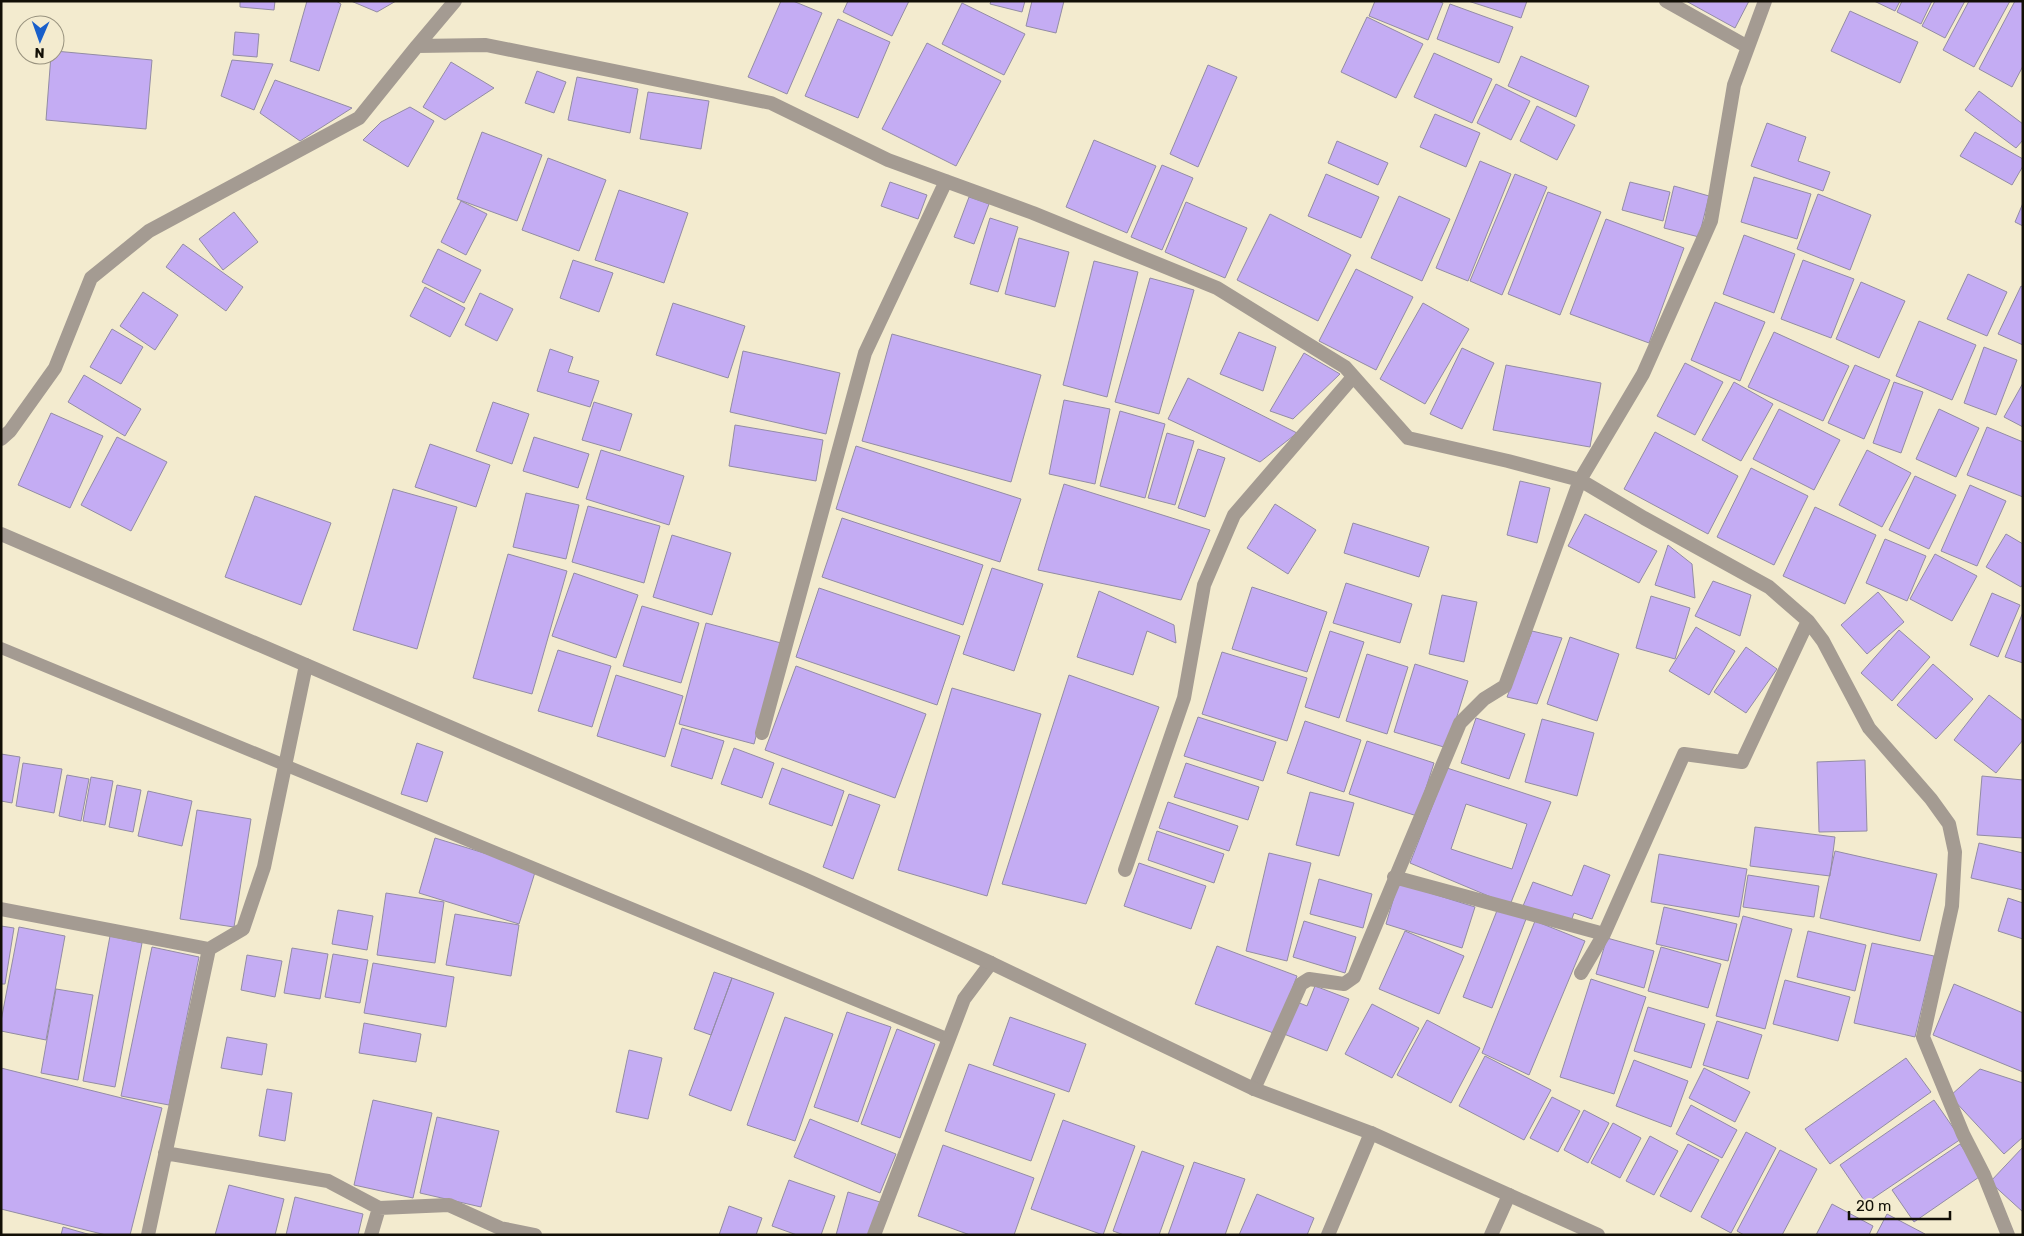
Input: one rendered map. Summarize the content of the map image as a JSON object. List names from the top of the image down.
{
  "scale_bar": "20 m",
  "north": "bottom"
}
